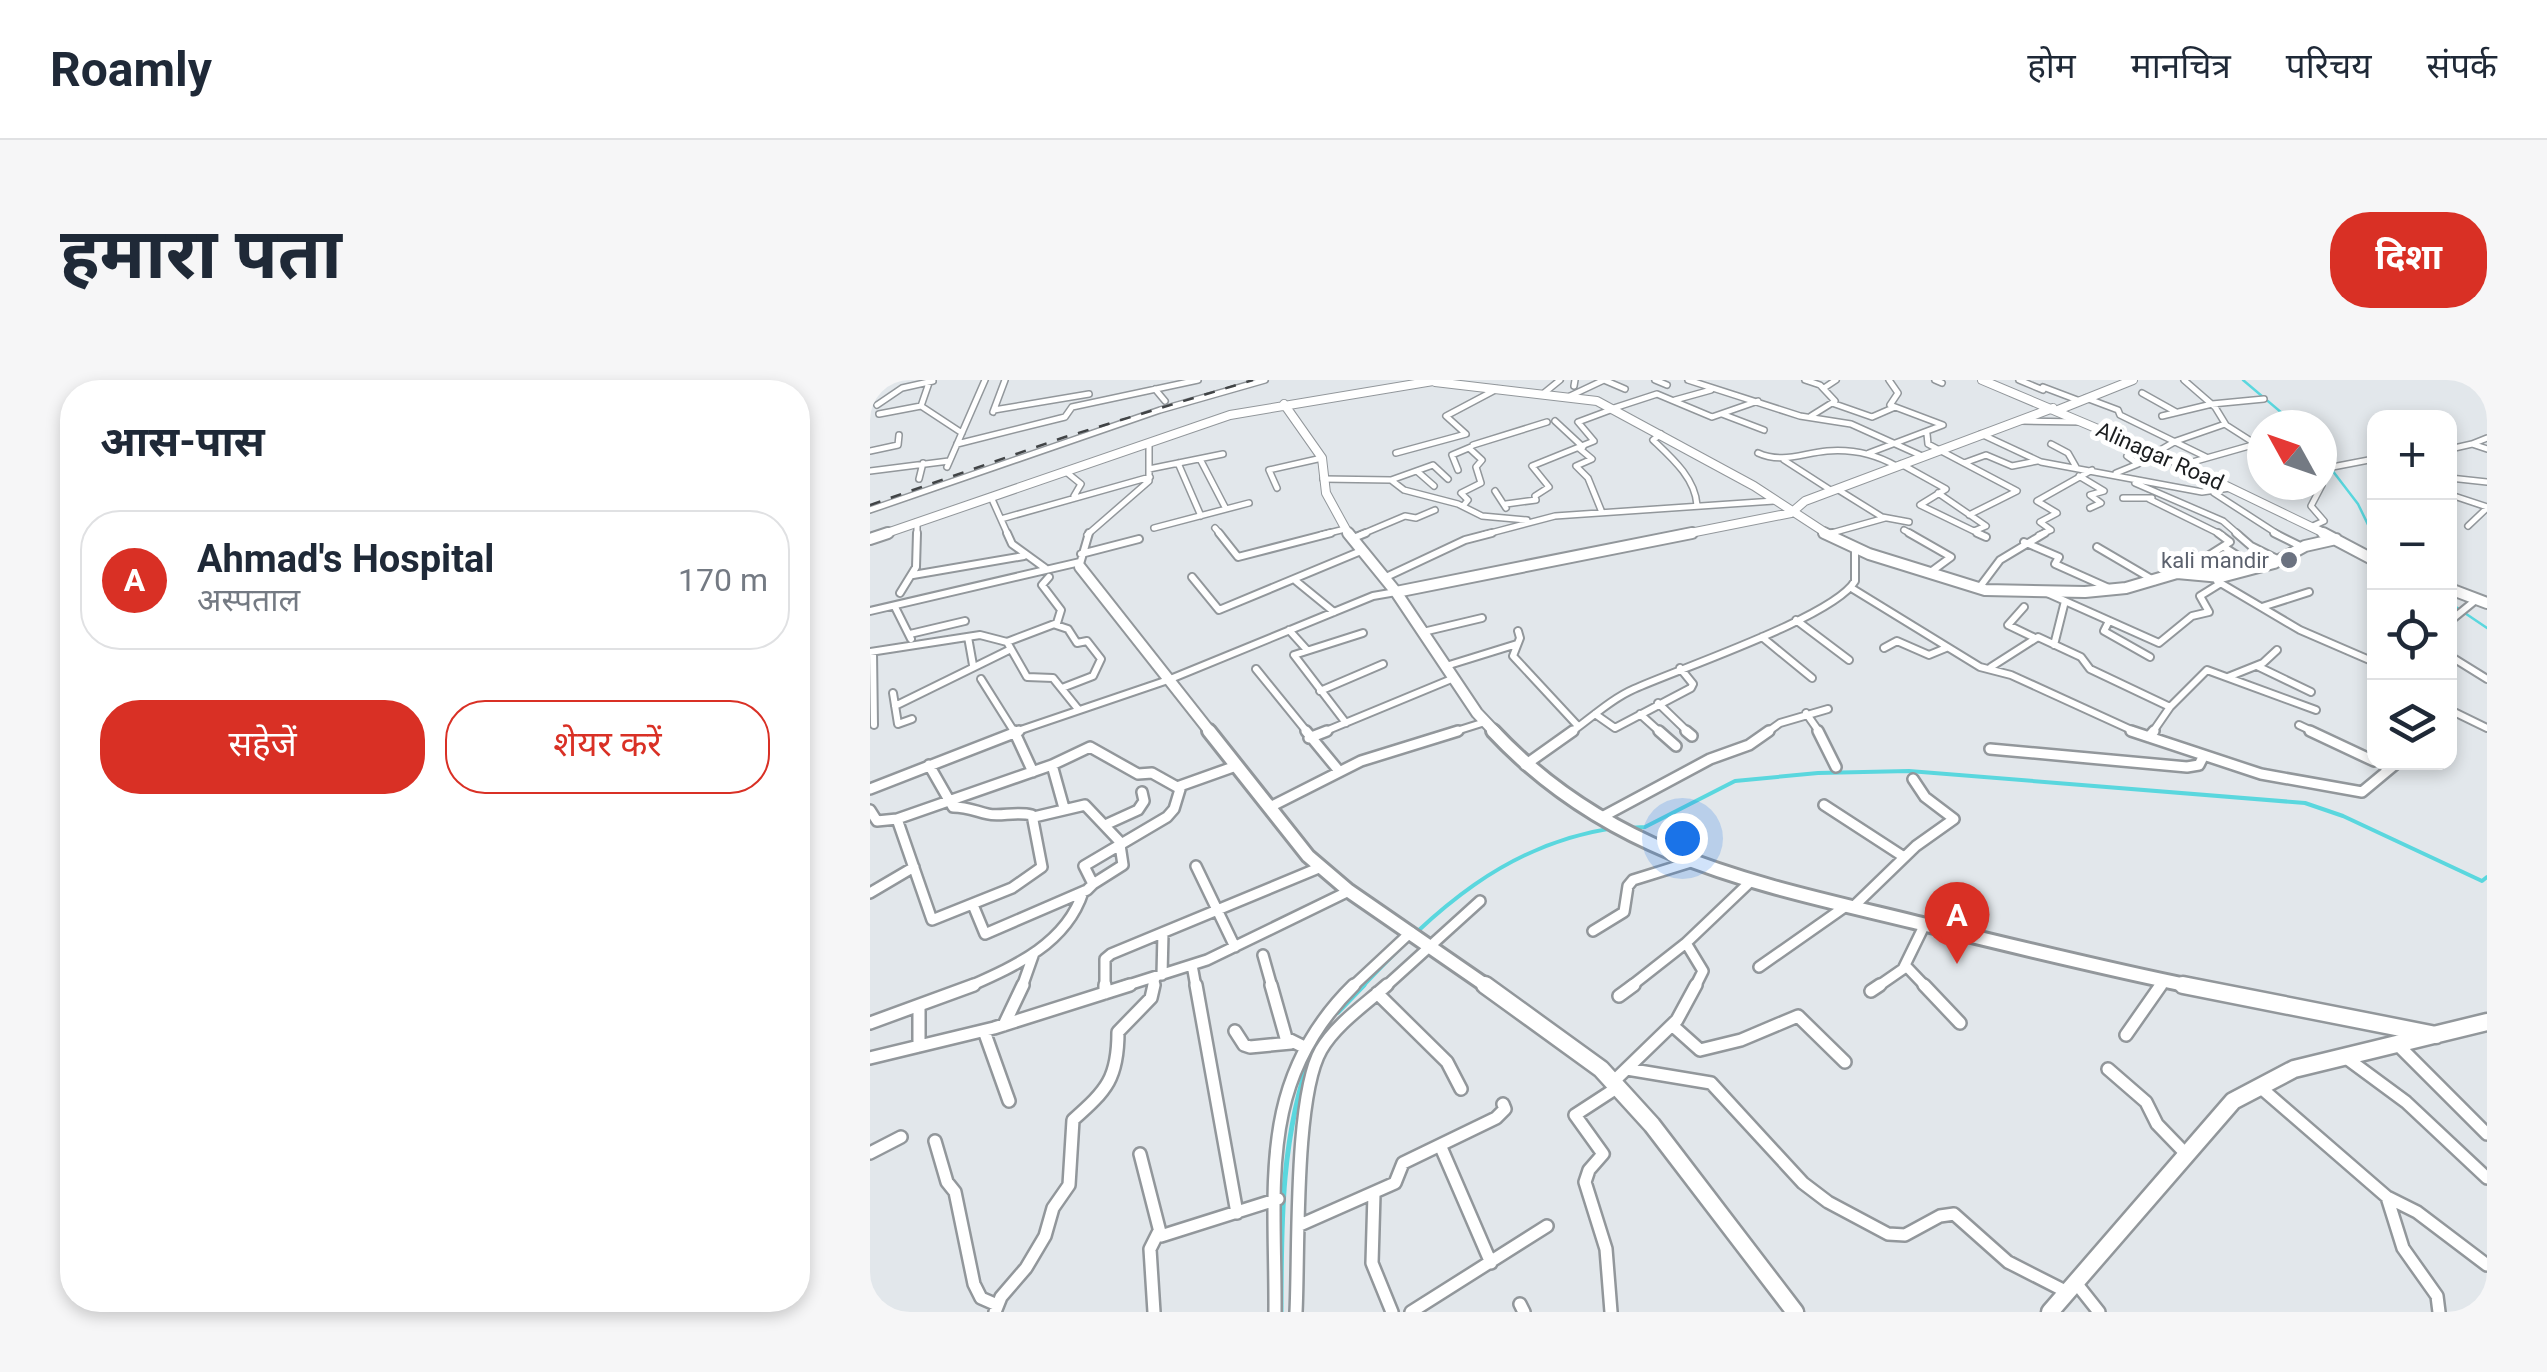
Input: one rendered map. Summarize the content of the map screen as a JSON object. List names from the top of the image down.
{
  "streets": {
    "street": ["Alinagar Road"]
  },
  "places": ["kali mandir"],
  "north": "top left",
  "page": {
    "header": "Roamly",
    "nav": [
      "होम",
      "मानचित्र",
      "परिचय",
      "संपर्क"
    ],
    "buttons": [
      "दिशा",
      ["सहेजें", "शेयर करें"]
    ],
    "title": "हमारा पता",
    "heading": "आस-पास",
    "map_buttons": ["+", "−"],
    "list": [
      {
        "mark": "A",
        "name": "Ahmad's Hospital",
        "note": "अस्पताल",
        "value": "170 m"
      }
    ],
    "pins": "A"
  }
}
